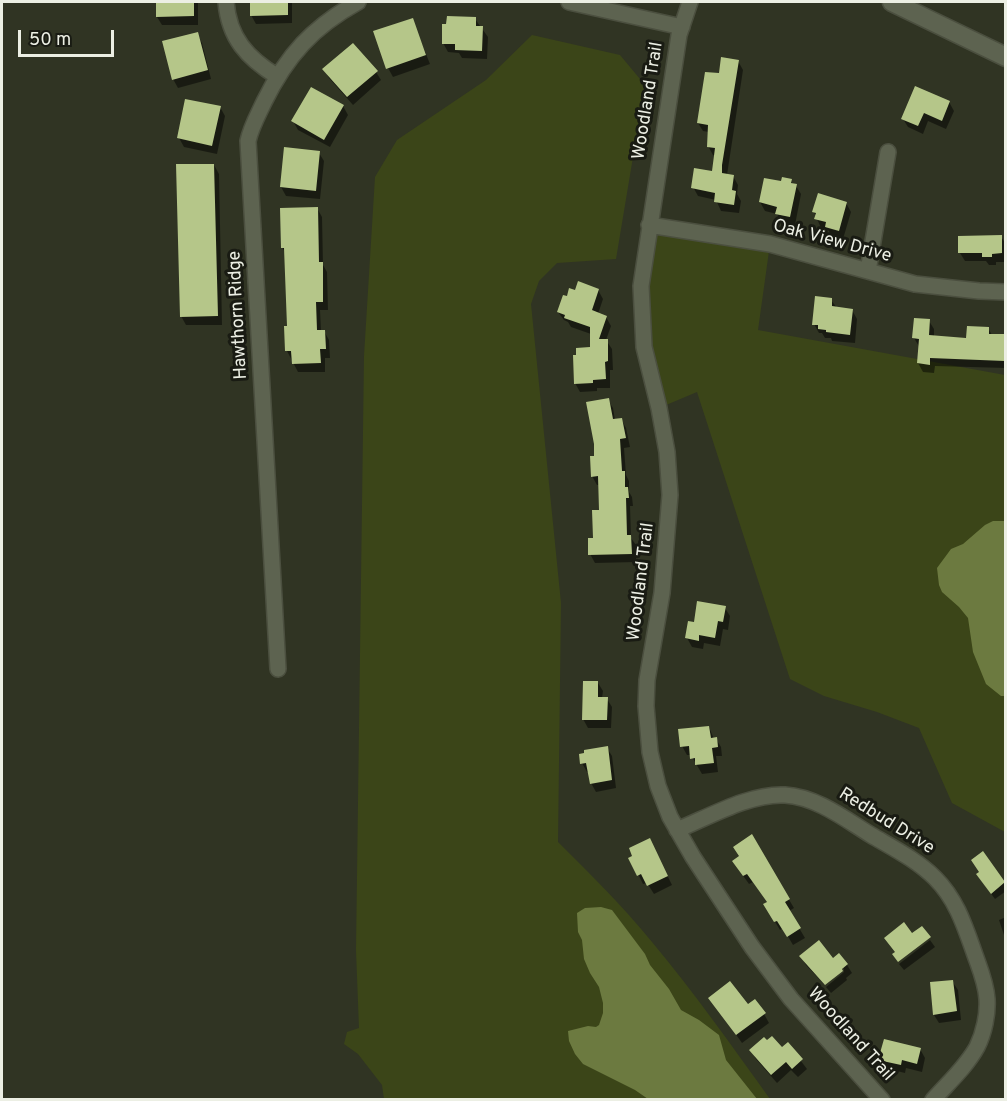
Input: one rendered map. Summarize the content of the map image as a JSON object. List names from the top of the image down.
{
  "streets": {
    "street": [
      "Woodland Trail",
      "Oak View Drive",
      "Hawthorn Ridge",
      "Redbud Drive"
    ]
  },
  "crossings": [
    ["Woodland Trail", "Oak View Drive"],
    ["Woodland Trail", "Redbud Drive"]
  ],
  "scale_bar": "50 m"
}
